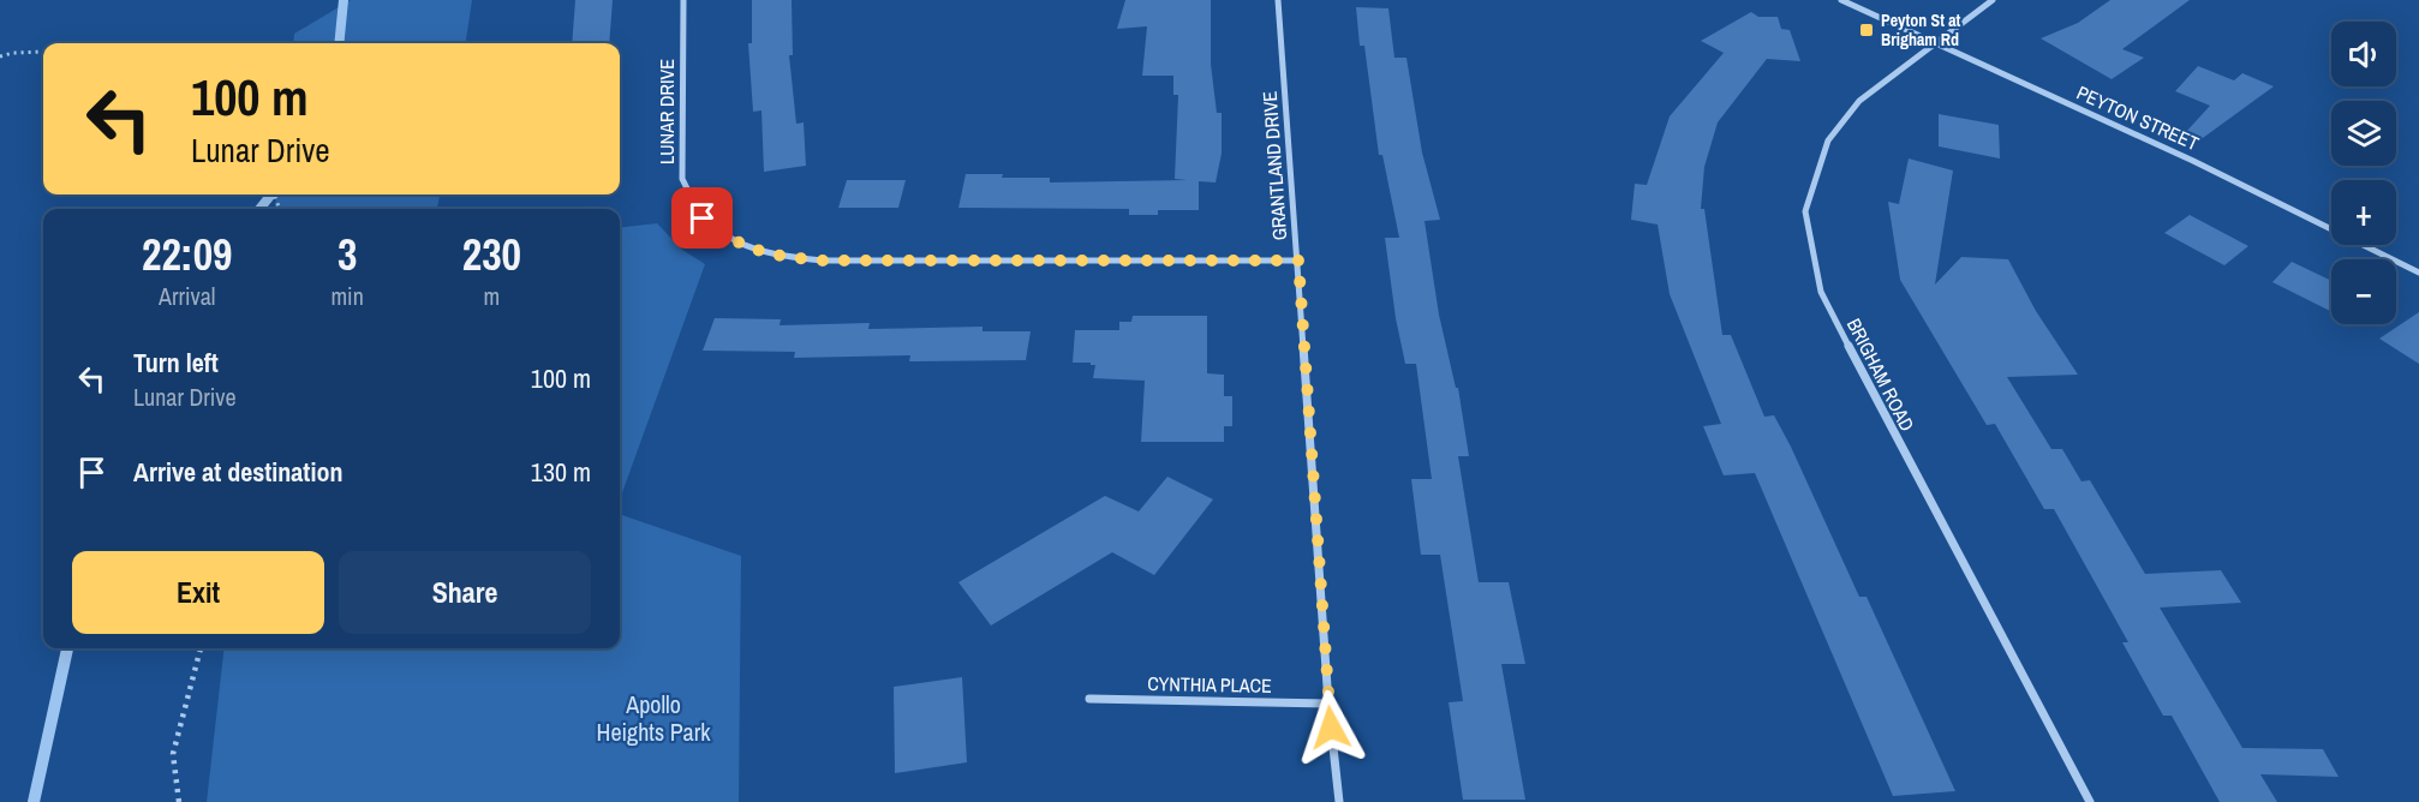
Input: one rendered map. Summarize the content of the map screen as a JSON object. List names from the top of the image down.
{
  "streets": {
    "street": [
      "LUNAR DRIVE",
      "PEYTON STREET",
      "GRANTLAND DRIVE",
      "BRIGHAM ROAD",
      "CYNTHIA PLACE"
    ]
  },
  "crossings": [
    ["LUNAR DRIVE", "GRANTLAND DRIVE"],
    ["PEYTON STREET", "BRIGHAM ROAD"],
    ["GRANTLAND DRIVE", "CYNTHIA PLACE"]
  ],
  "parks": ["Apollo Heights Park"],
  "places": {
    "transit": ["Peyton St at Brigham Rd"]
  },
  "page": {
    "map_buttons": ["+", "−"],
    "turn": ["100 m", "Lunar Drive"],
    "eta": [
      "22:09",
      "Arrival",
      "3",
      "min",
      "230",
      "m"
    ],
    "list": [
      {
        "name": "Turn left",
        "note": "Lunar Drive",
        "value": "100 m"
      },
      {
        "name": "Arrive at destination",
        "value": "130 m"
      }
    ],
    "buttons": ["Exit", "Share"]
  }
}
